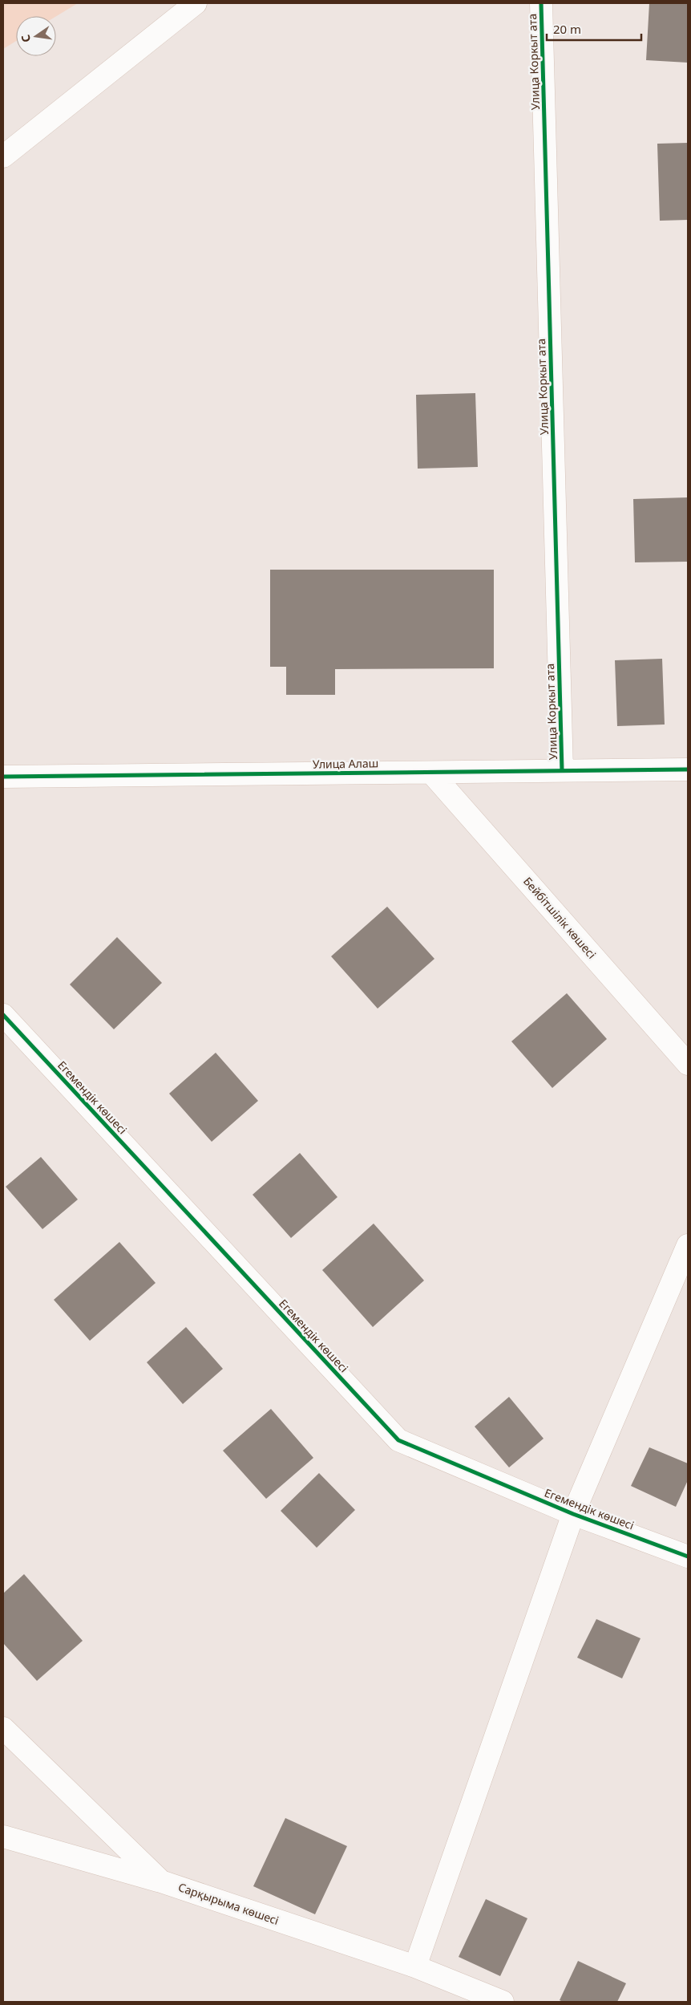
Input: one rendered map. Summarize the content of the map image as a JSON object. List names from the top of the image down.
{
  "streets": {
    "street": [
      "Улица Коркыт ата",
      "Улица Алаш",
      "Бейбітшілік көшесі",
      "Егемендік көшесі",
      "Сарқырыма көшесі"
    ]
  },
  "crossings": [
    ["Улица Коркыт ата", "Улица Алаш"],
    ["Улица Алаш", "Бейбітшілік көшесі"]
  ],
  "scale_bar": "20 m",
  "north": "left"
}
